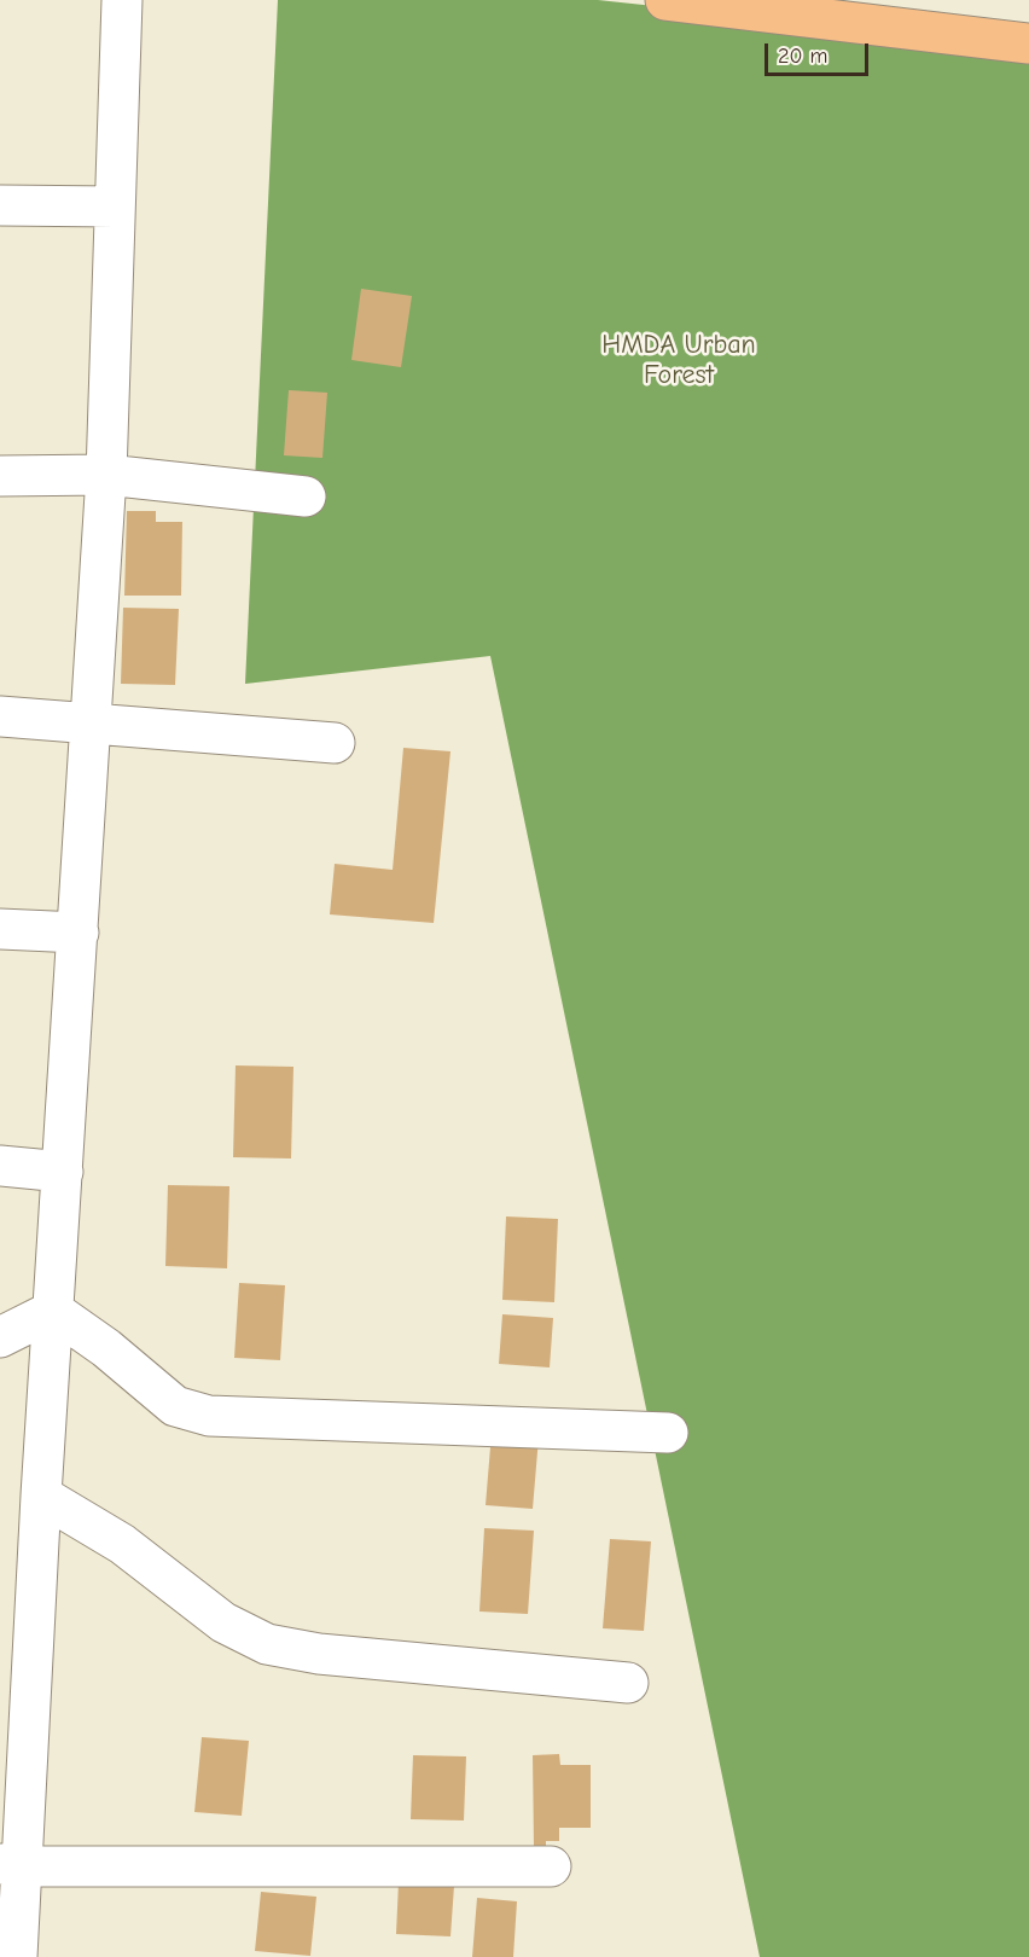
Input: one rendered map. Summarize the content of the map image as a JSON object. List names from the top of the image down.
{
  "parks": ["HMDA Urban Forest"],
  "scale_bar": "20 m"
}
